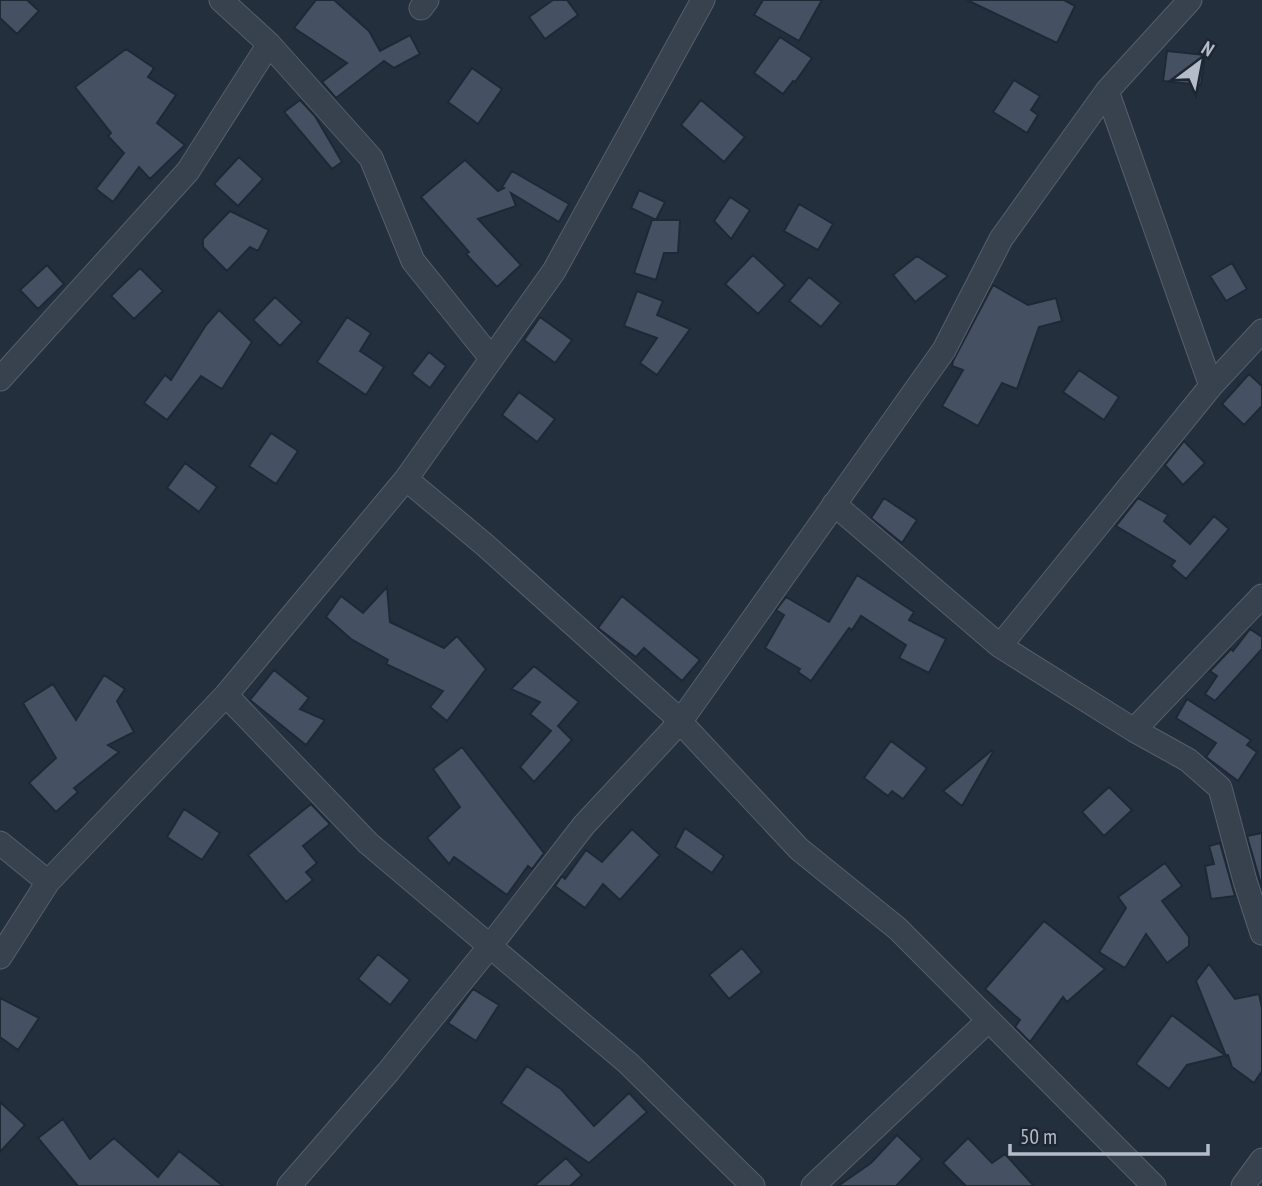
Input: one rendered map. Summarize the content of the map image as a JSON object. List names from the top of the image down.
{
  "scale_bar": "50 m",
  "north": "top right"
}
